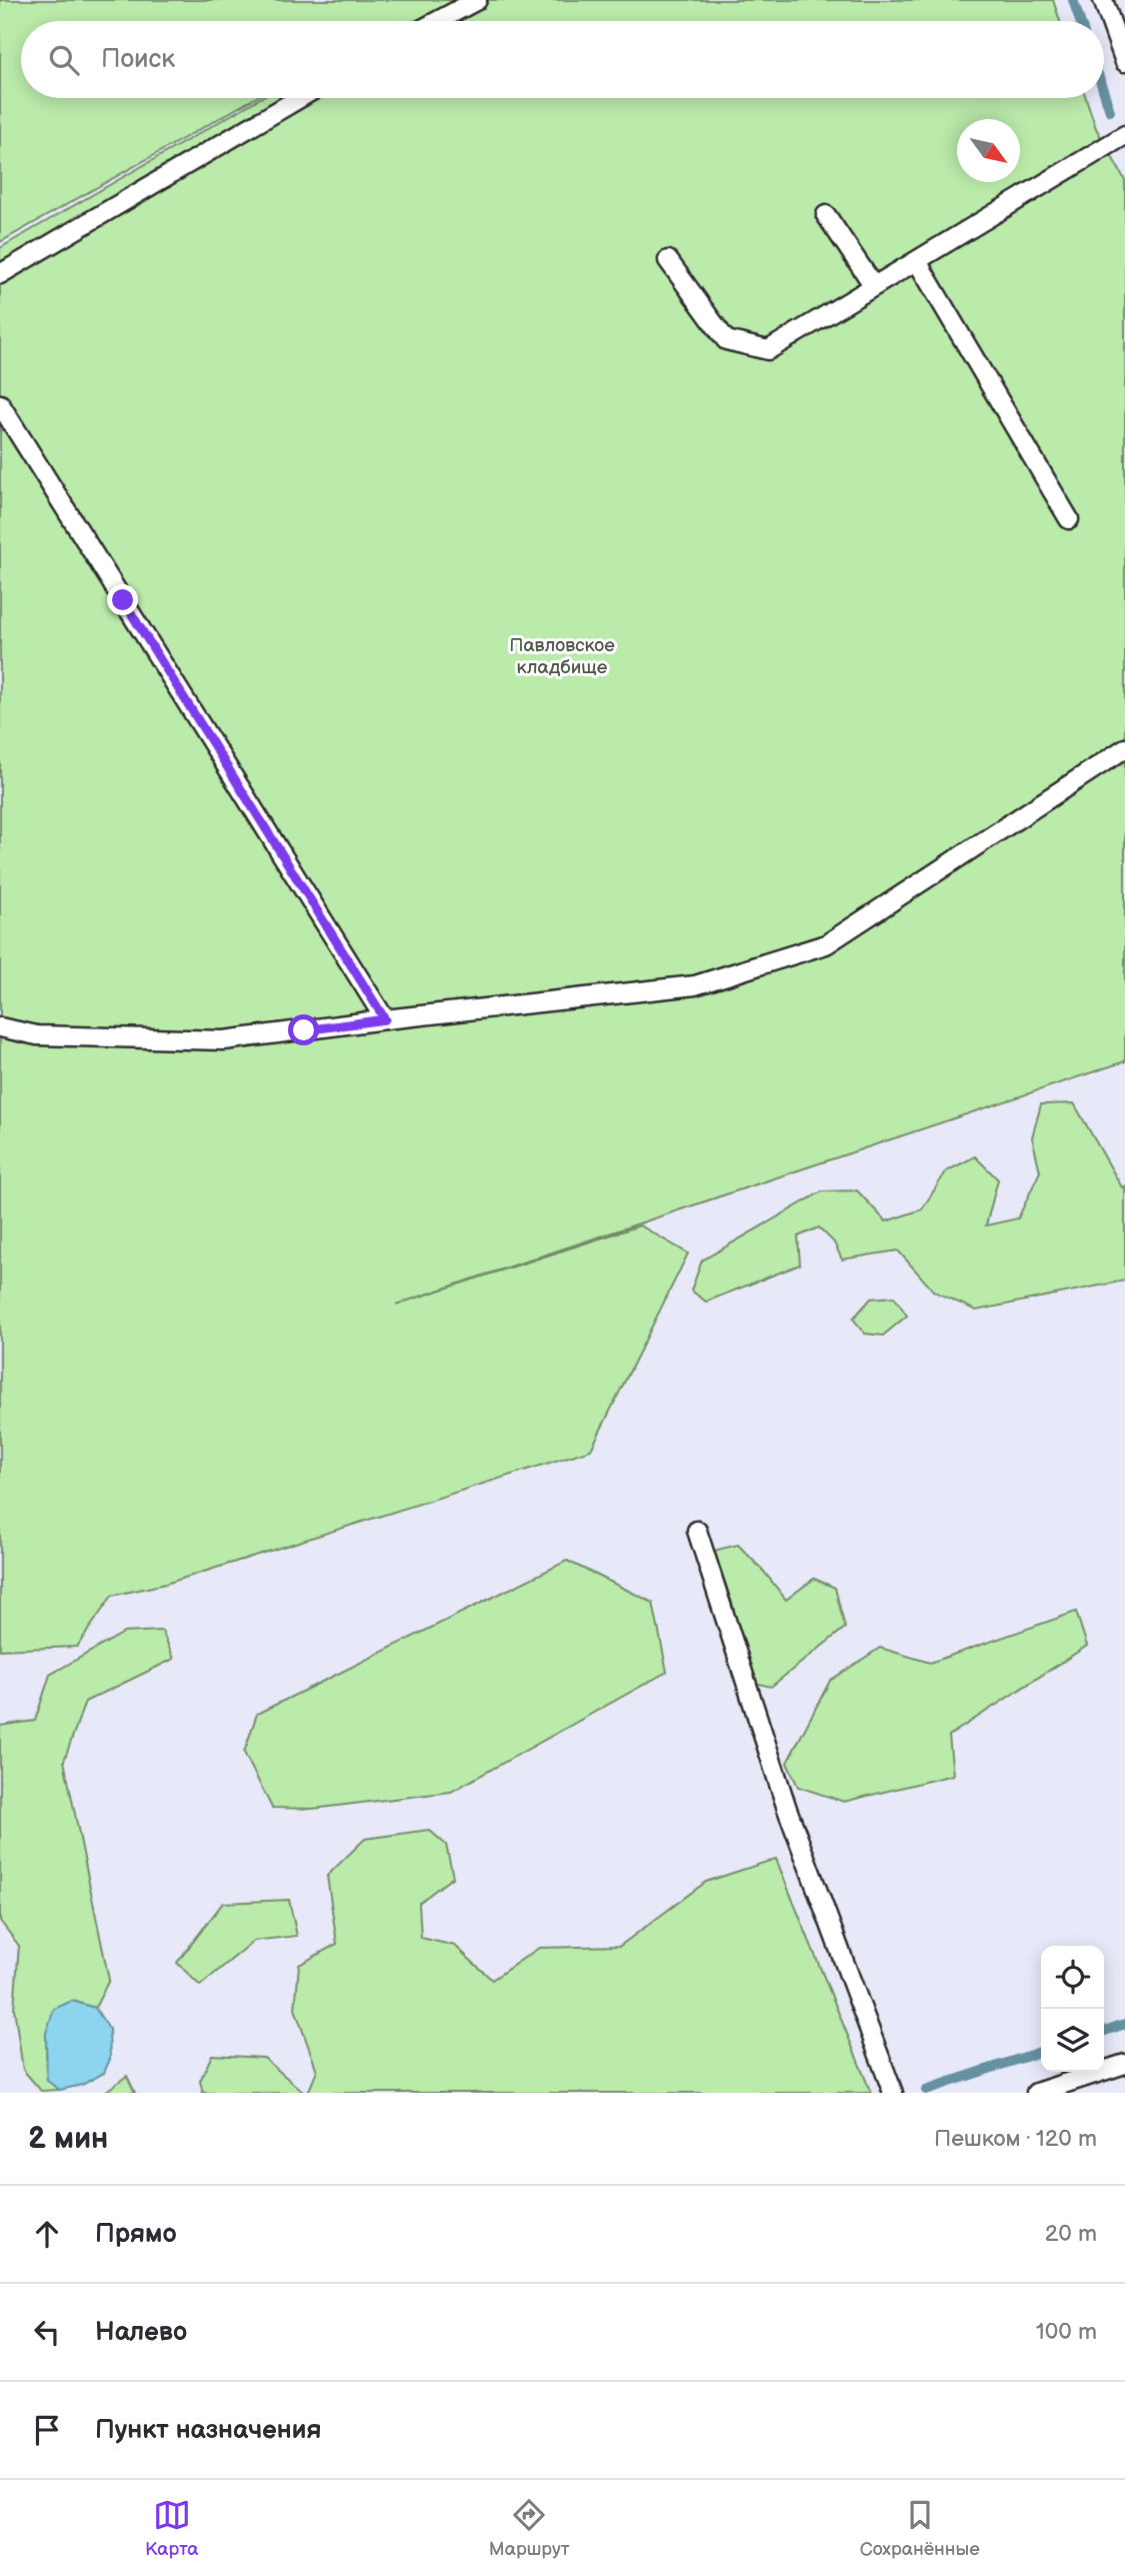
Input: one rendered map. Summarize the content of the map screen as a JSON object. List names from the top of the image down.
{
  "parks": ["Павловское кладбище"],
  "north": "bottom right",
  "page": {
    "search": "Поиск",
    "heading": ["2 мин", "Пешком · 120 m"],
    "list": [
      ["Прямо", "20 m"],
      ["Налево", "100 m"],
      "Пункт назначения"
    ],
    "nav": ["Карта", "Маршрут", "Сохранённые"]
  }
}
